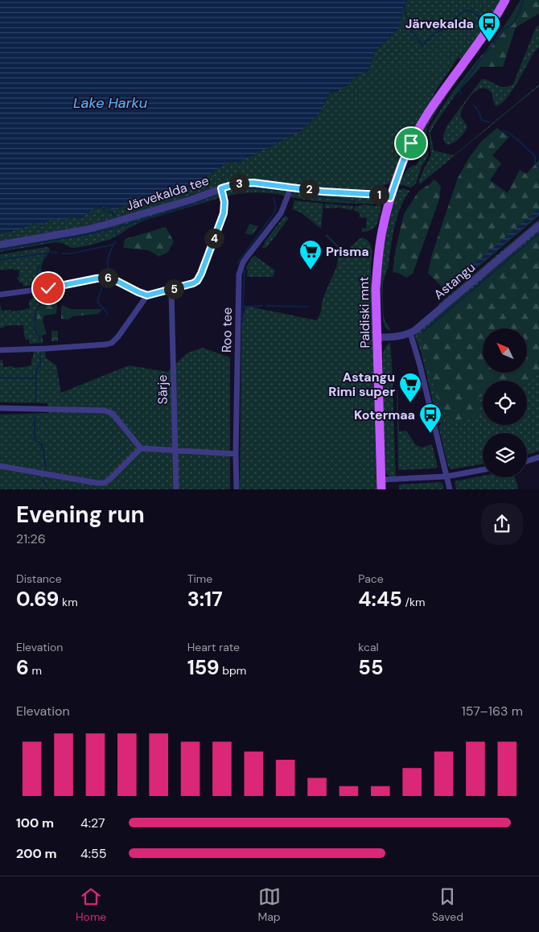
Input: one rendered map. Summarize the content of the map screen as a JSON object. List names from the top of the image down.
{
  "streets": {
    "main road": ["Paldiski mnt"],
    "street": [
      "Järvekalda tee",
      "Astangu",
      "Roo tee",
      "Särje"
    ]
  },
  "crossings": [
    ["Järvekalda tee", "Paldiski mnt"],
    ["Järvekalda tee", "Roo tee"],
    ["Astangu", "Paldiski mnt"]
  ],
  "water": ["Lake Harku"],
  "places": {
    "bus stop": ["Järvekalda", "Kotermaa"],
    "supermarket": ["Prisma", "Astangu Rimi super"]
  },
  "north": "top left",
  "page": {
    "pins": [
      "3",
      "2",
      "1",
      "4",
      "6",
      "5"
    ],
    "heading": ["Evening run", "21:26"],
    "stats": [
      ["Distance", "0.69 km"],
      ["Time", "3:17"],
      ["Pace", "4:45 /km"],
      ["Elevation", "6 m"],
      ["Heart rate", "159 bpm"],
      ["kcal", "55"]
    ],
    "chart": ["Elevation", "157–163 m"],
    "list": [
      {
        "name": "100 m",
        "note": "4:27"
      },
      {
        "name": "200 m",
        "note": "4:55"
      }
    ],
    "tabs": ["Home", "Map", "Saved"]
  }
}
